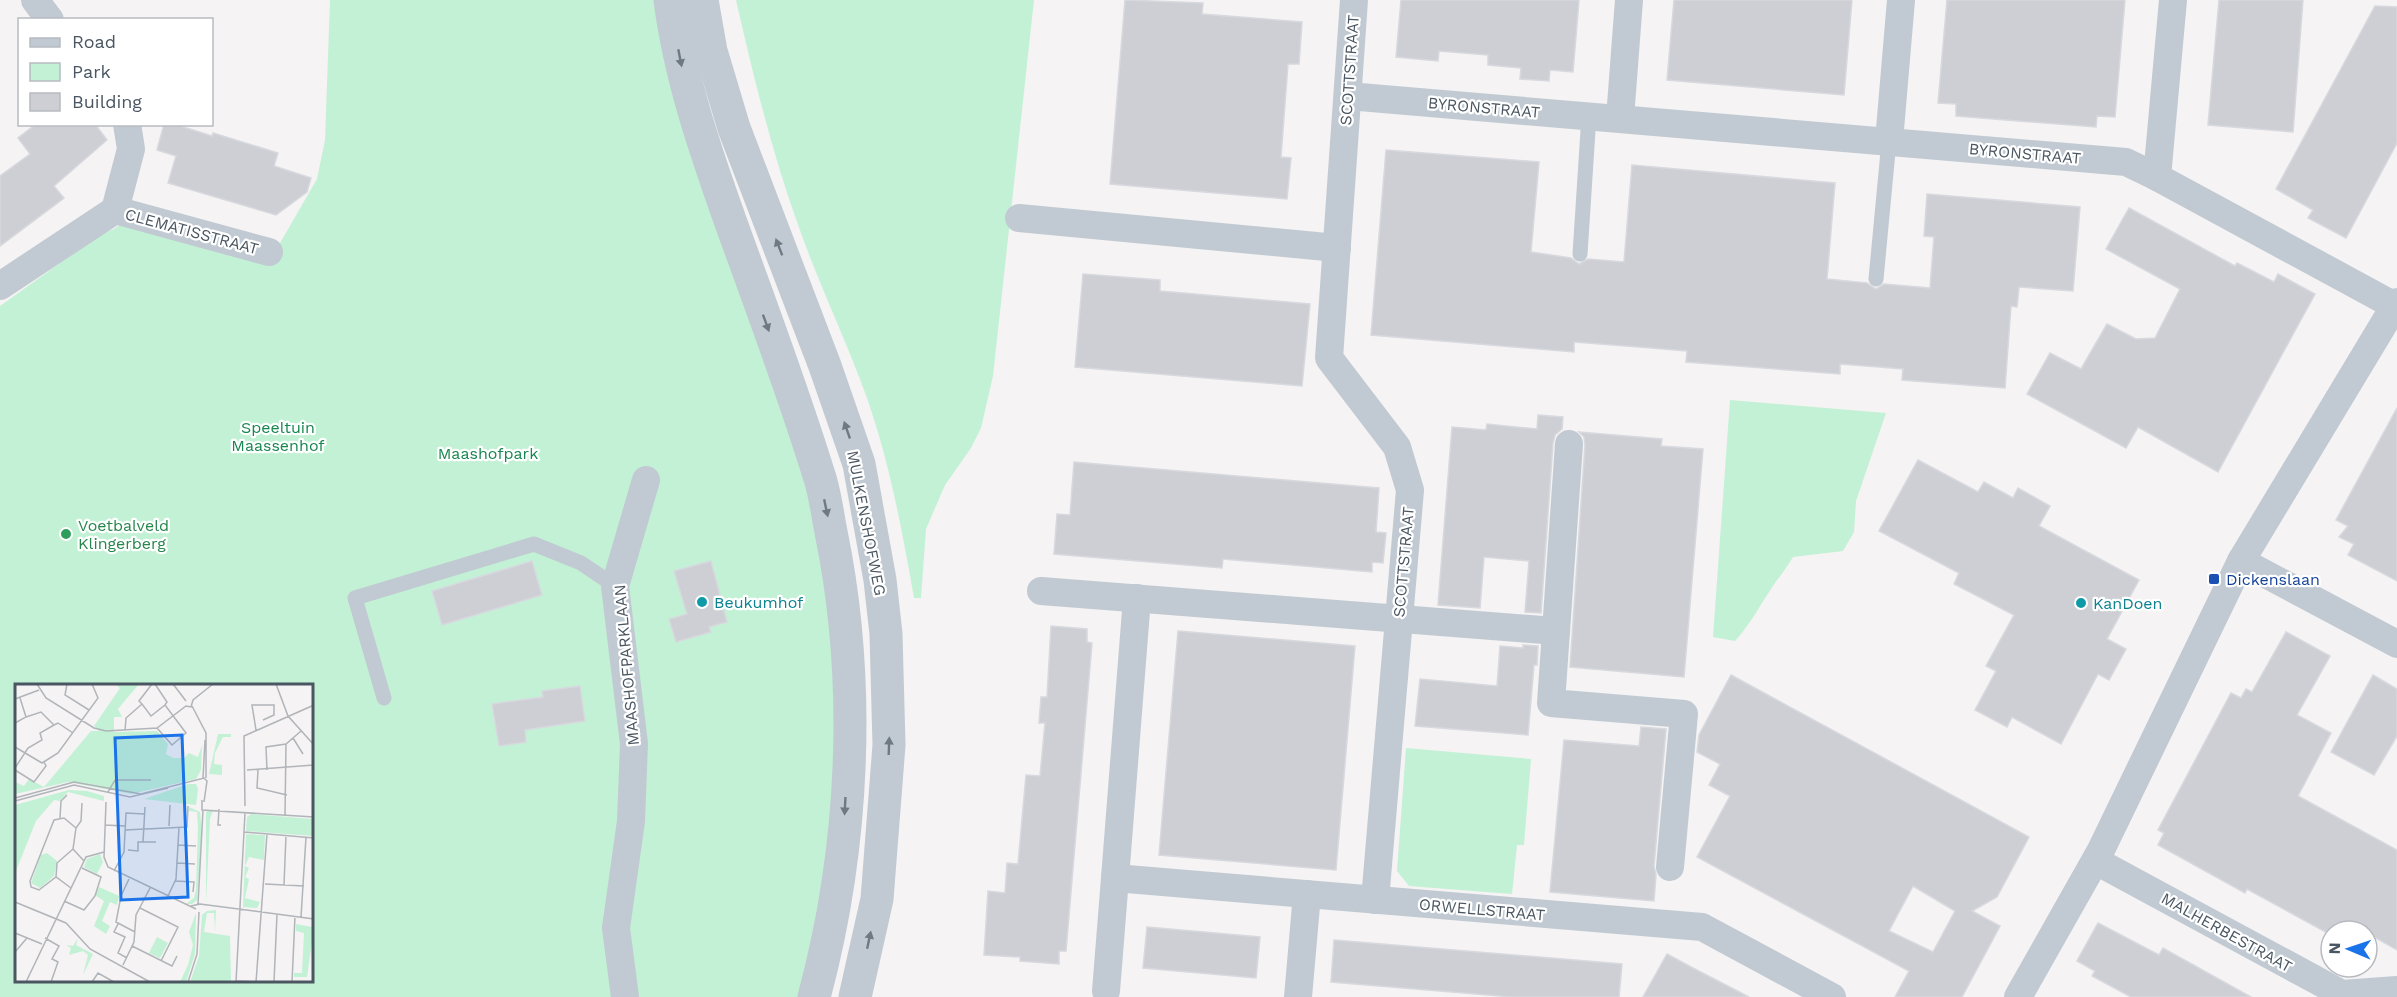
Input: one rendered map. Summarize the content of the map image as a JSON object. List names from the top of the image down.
{
  "streets": {
    "street": [
      "SCOTTSTRAAT",
      "BYRONSTRAAT",
      "CLEMATISSTRAAT",
      "MULKENSHOFWEG",
      "MAASHOFPARKLAAN",
      "ORWELLSTRAAT",
      "MALHERBESTRAAT"
    ]
  },
  "crossings": [
    ["SCOTTSTRAAT", "BYRONSTRAAT"],
    ["SCOTTSTRAAT", "ORWELLSTRAAT"]
  ],
  "parks": ["Speeltuin Maassenhof", "Maashofpark"],
  "places": {
    "other": ["Voetbalveld Klingerberg", "Beukumhof", "KanDoen"],
    "transit": ["Dickenslaan"]
  },
  "legend": ["Road", "Park", "Building"],
  "north": "left"
}
